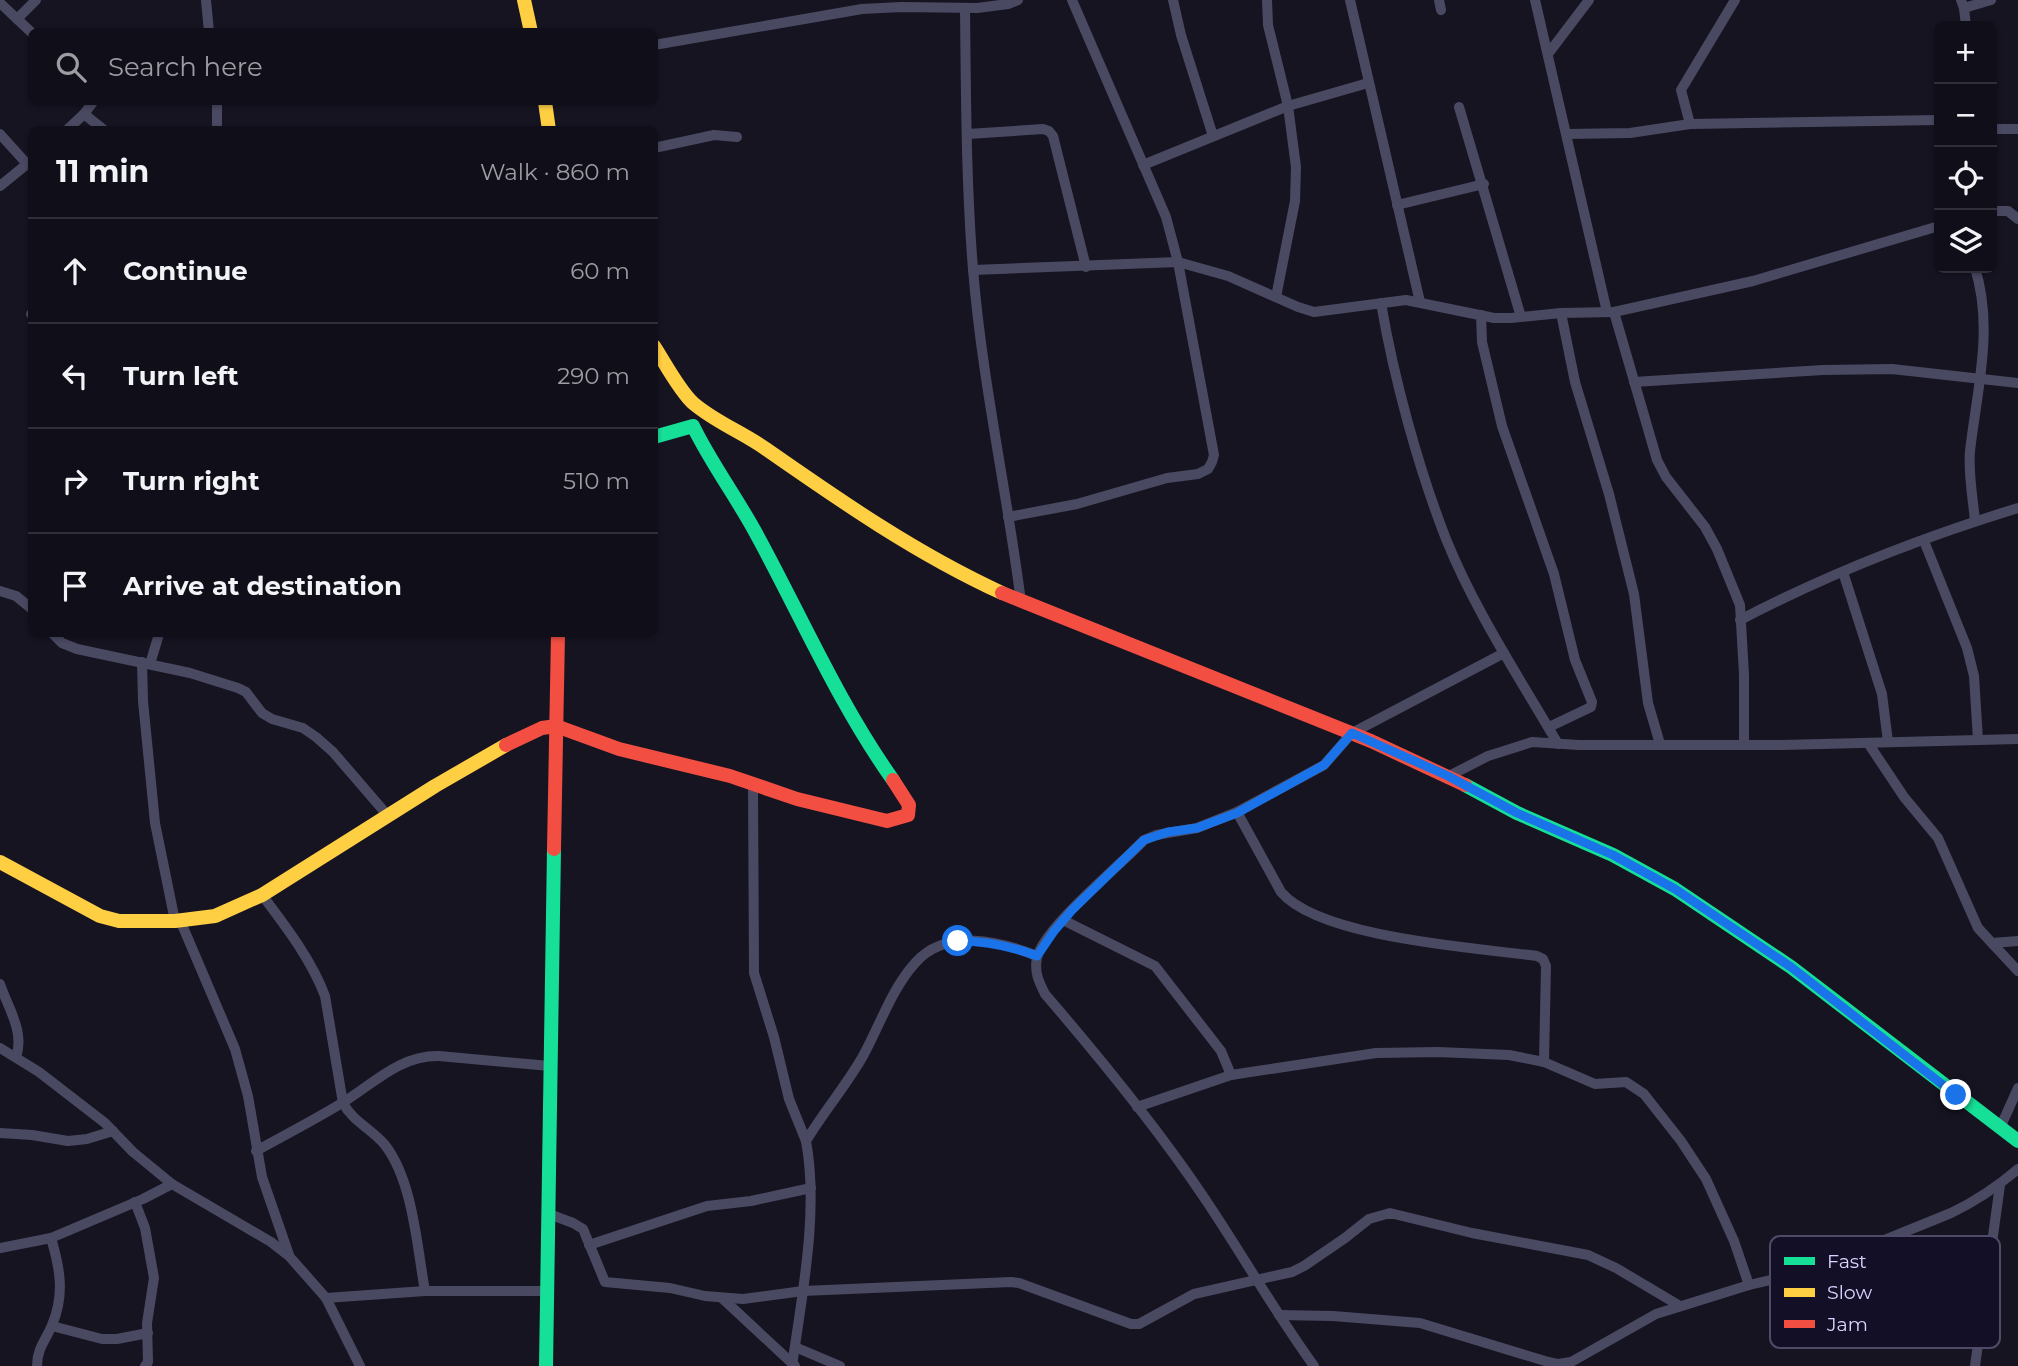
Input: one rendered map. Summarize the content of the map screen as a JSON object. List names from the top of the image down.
{
  "legend": ["Fast", "Slow", "Jam"],
  "page": {
    "map_buttons": ["+", "−"],
    "search": "Search here",
    "heading": ["11 min", "Walk · 860 m"],
    "list": [
      ["Continue", "60 m"],
      ["Turn left", "290 m"],
      ["Turn right", "510 m"],
      "Arrive at destination"
    ]
  }
}
